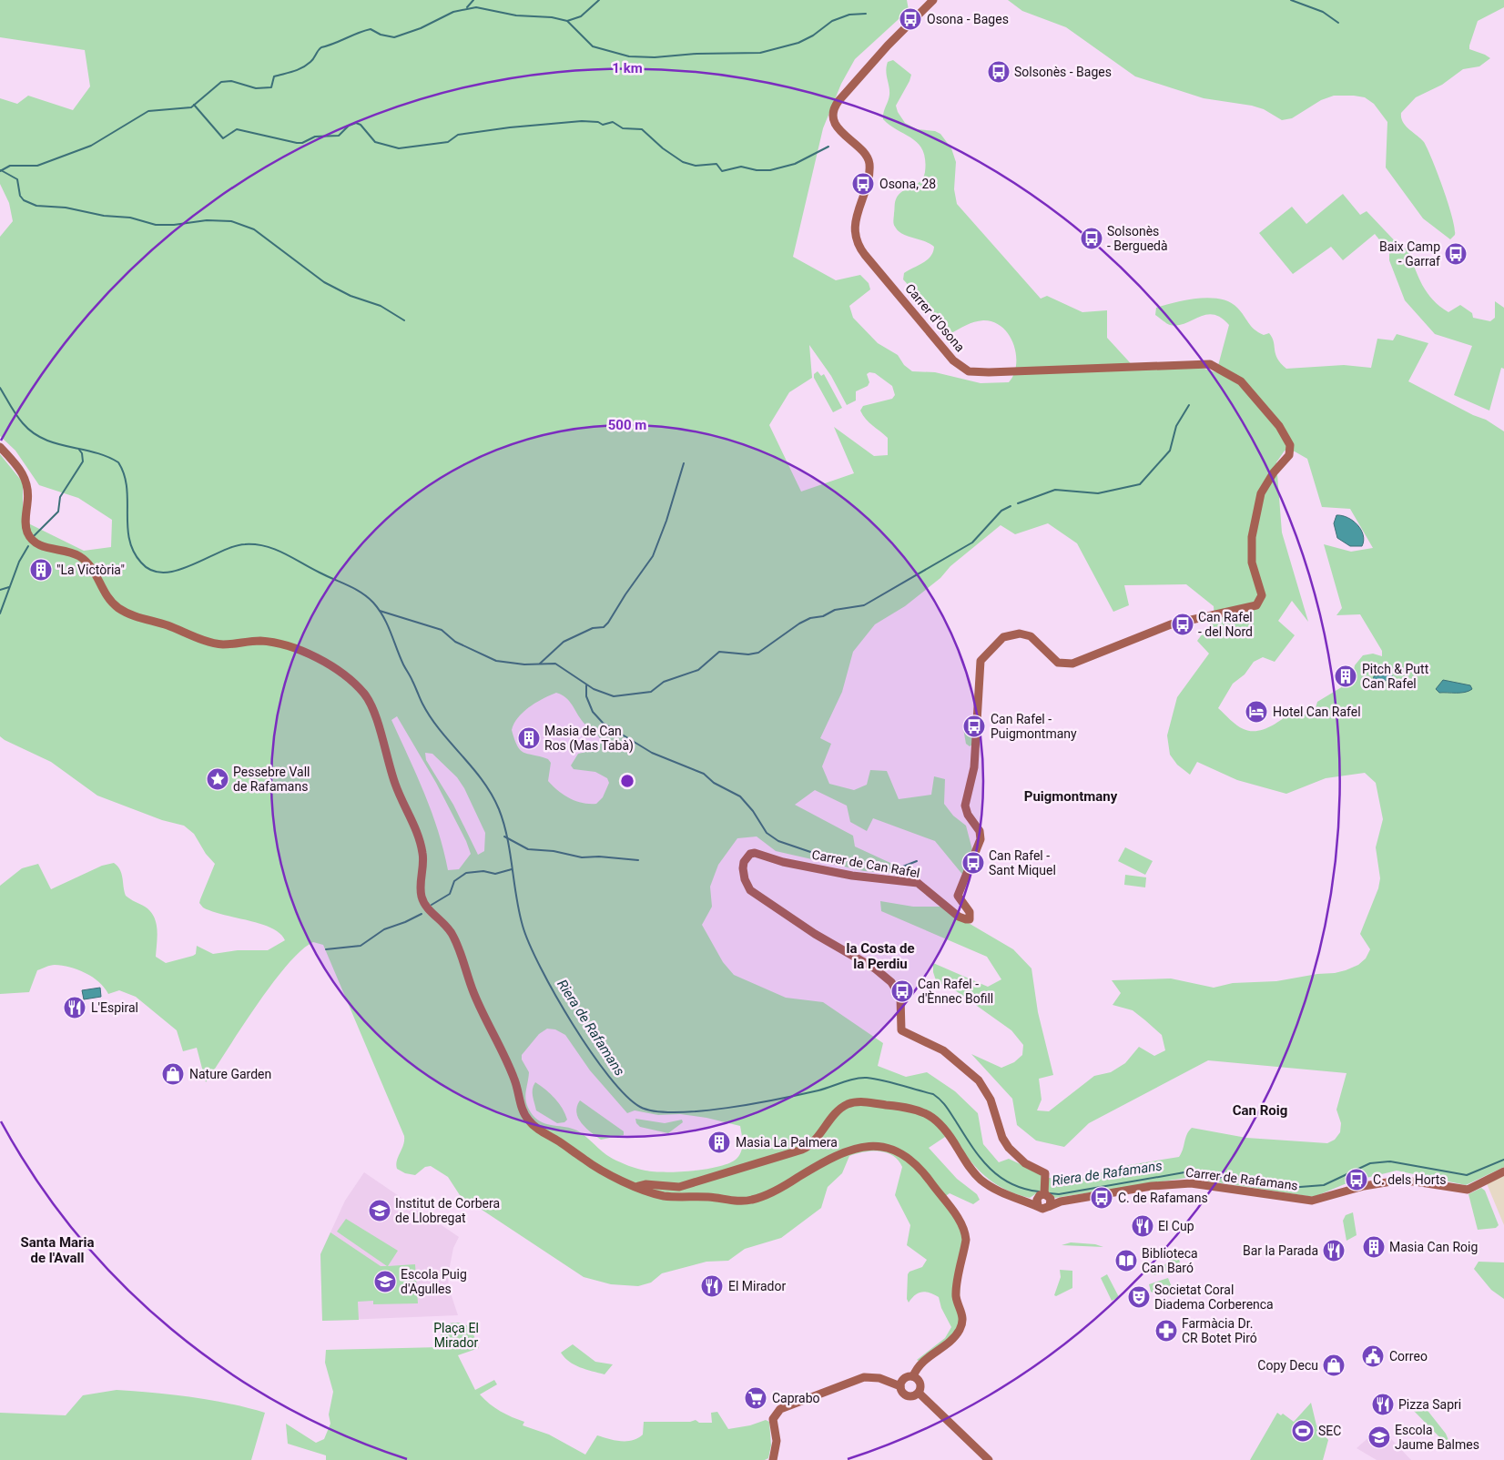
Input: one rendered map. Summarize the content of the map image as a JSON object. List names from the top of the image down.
{
  "streets": {
    "street": ["Carrer d'Osona", "Carrer de Can Rafel", "Carrer de Rafamans"]
  },
  "crossings": [
    ["Carrer d'Osona", "Carrer de Can Rafel"],
    ["Carrer de Can Rafel", "Carrer de Rafamans"]
  ],
  "districts": [
    "Puigmontmany",
    "la Costa de la Perdiu",
    "Can Roig",
    "Santa Maria de l'Avall"
  ],
  "water": ["Riera de Rafamans"],
  "parks": ["Plaça El Mirador"],
  "places": {
    "bus stop": [
      "Osona - Bages",
      "Solsonès - Bages",
      "Osona, 28",
      "Solsonès - Berguedà",
      "Baix Camp - Garraf",
      "Can Rafel - del Nord",
      "Can Rafel - Puigmontmany",
      "Can Rafel - Sant Miquel",
      "Can Rafel - d'Ènnec Bofill",
      "C. dels Horts",
      "C. de Rafamans"
    ],
    "building": [
      "\"La Victòria\"",
      "Pitch & Putt Can Rafel",
      "Masia de Can Ros (Mas Tabà)",
      "Masia La Palmera",
      "Masia Can Roig"
    ],
    "hotel": ["Hotel Can Rafel"],
    "place": ["Pessebre Vall de Rafamans"],
    "restaurant": [
      "L'Espiral",
      "El Cup",
      "Bar la Parada",
      "El Mirador",
      "Pizza Sapri"
    ],
    "shop": ["Nature Garden", "Copy Decu"],
    "school or university": ["Institut de Corbera de Llobregat", "Escola Puig d'Agulles", "Escola Jaume Balmes"],
    "library": ["Biblioteca Can Baró"],
    "theatre": ["Societat Coral Diadema Corberenca"],
    "pharmacy": ["Farmàcia Dr. CR Botet Piró"],
    "public building": ["Correo"],
    "supermarket": ["Caprabo"],
    "sports": ["SEC"]
  },
  "rings": ["1 km", "500 m"]
}
